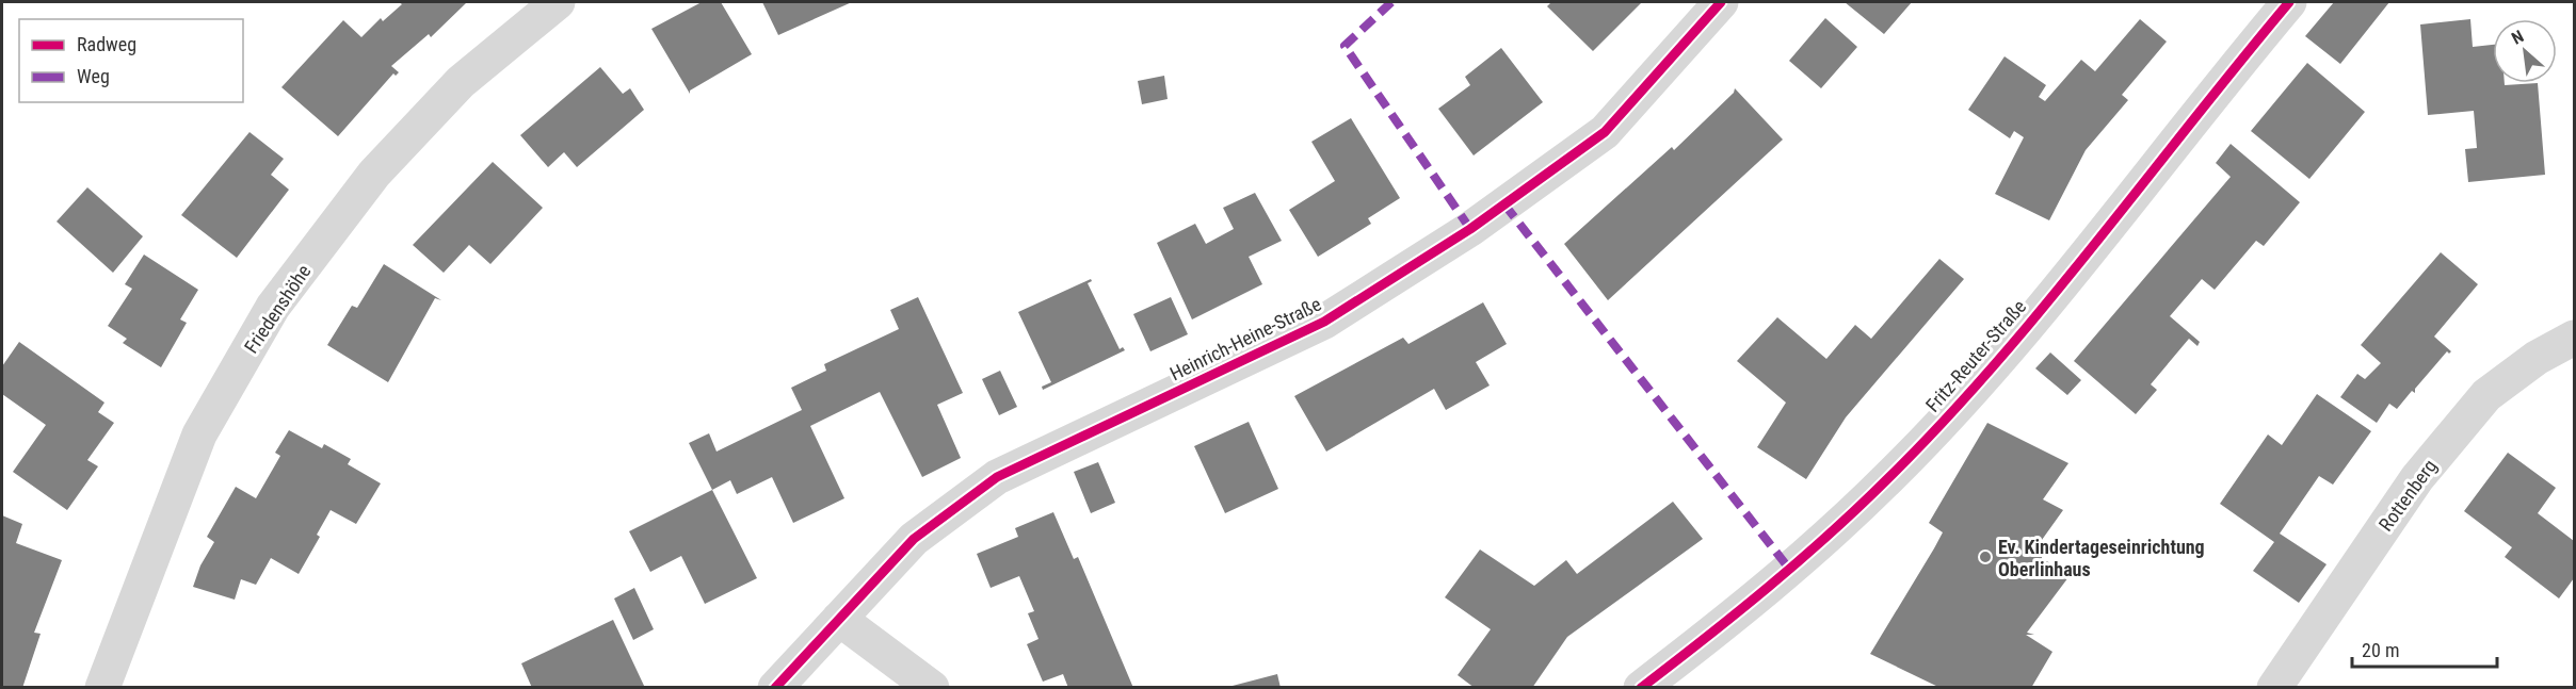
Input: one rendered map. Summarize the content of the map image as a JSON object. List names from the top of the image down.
{
  "streets": {
    "street": [
      "Friedenshöhe",
      "Heinrich-Heine-Straße",
      "Fritz-Reuter-Straße",
      "Rottenberg"
    ]
  },
  "places": ["Ev. Kindertageseinrichtung Oberlinhaus"],
  "legend": ["Radweg", "Weg"],
  "scale_bar": "20 m",
  "north": "top left"
}
